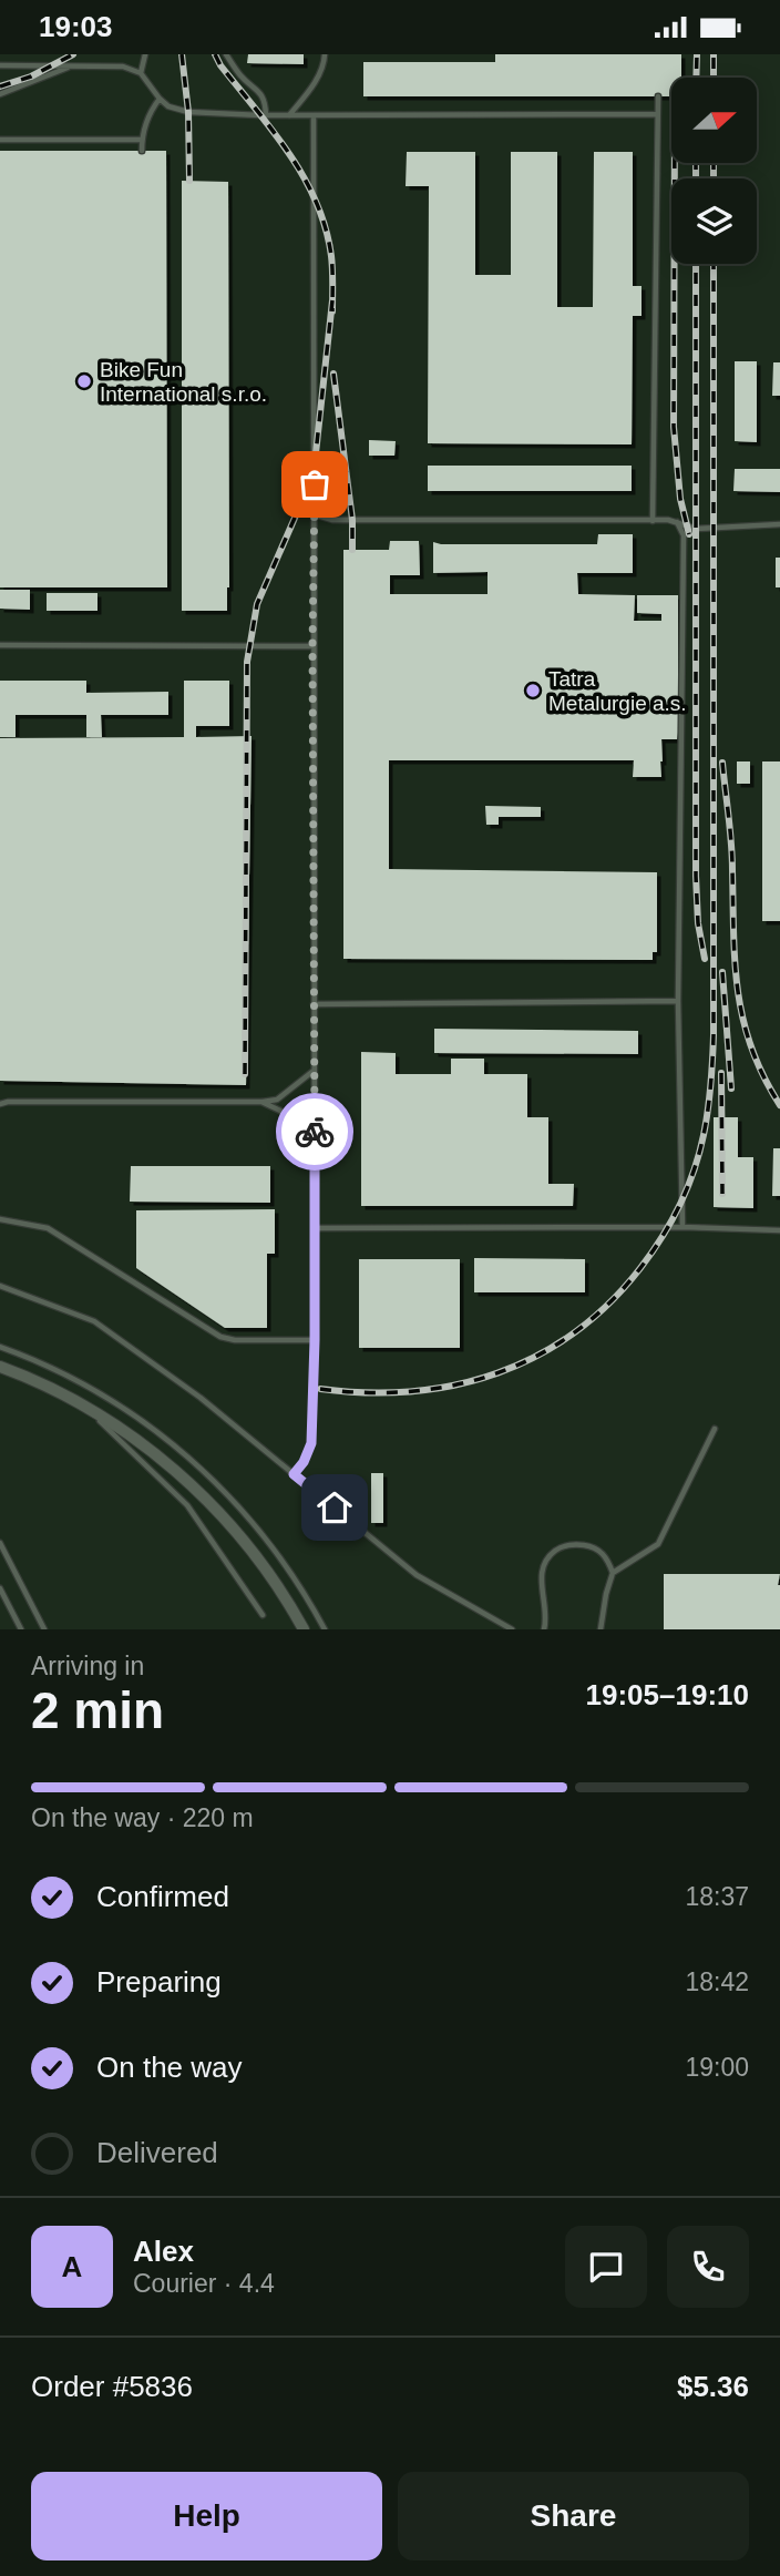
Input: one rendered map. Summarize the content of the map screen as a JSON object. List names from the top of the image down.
{
  "places": ["Bike Fun International s.r.o.", "Tatra Metalurgie a.s."],
  "north": "right",
  "page": {
    "status": "19:03",
    "heading": ["2 min", "Arriving in", "19:05–19:10"],
    "panel": [
      "Alex",
      "Courier · 4.4",
      "Order #5836",
      "$5.36"
    ],
    "bar": "On the way · 220 m",
    "list": [
      ["Confirmed", "18:37"],
      ["Preparing", "18:42"],
      ["On the way", "19:00"],
      "Delivered"
    ],
    "round": "A",
    "buttons": ["Help", "Share"]
  }
}
